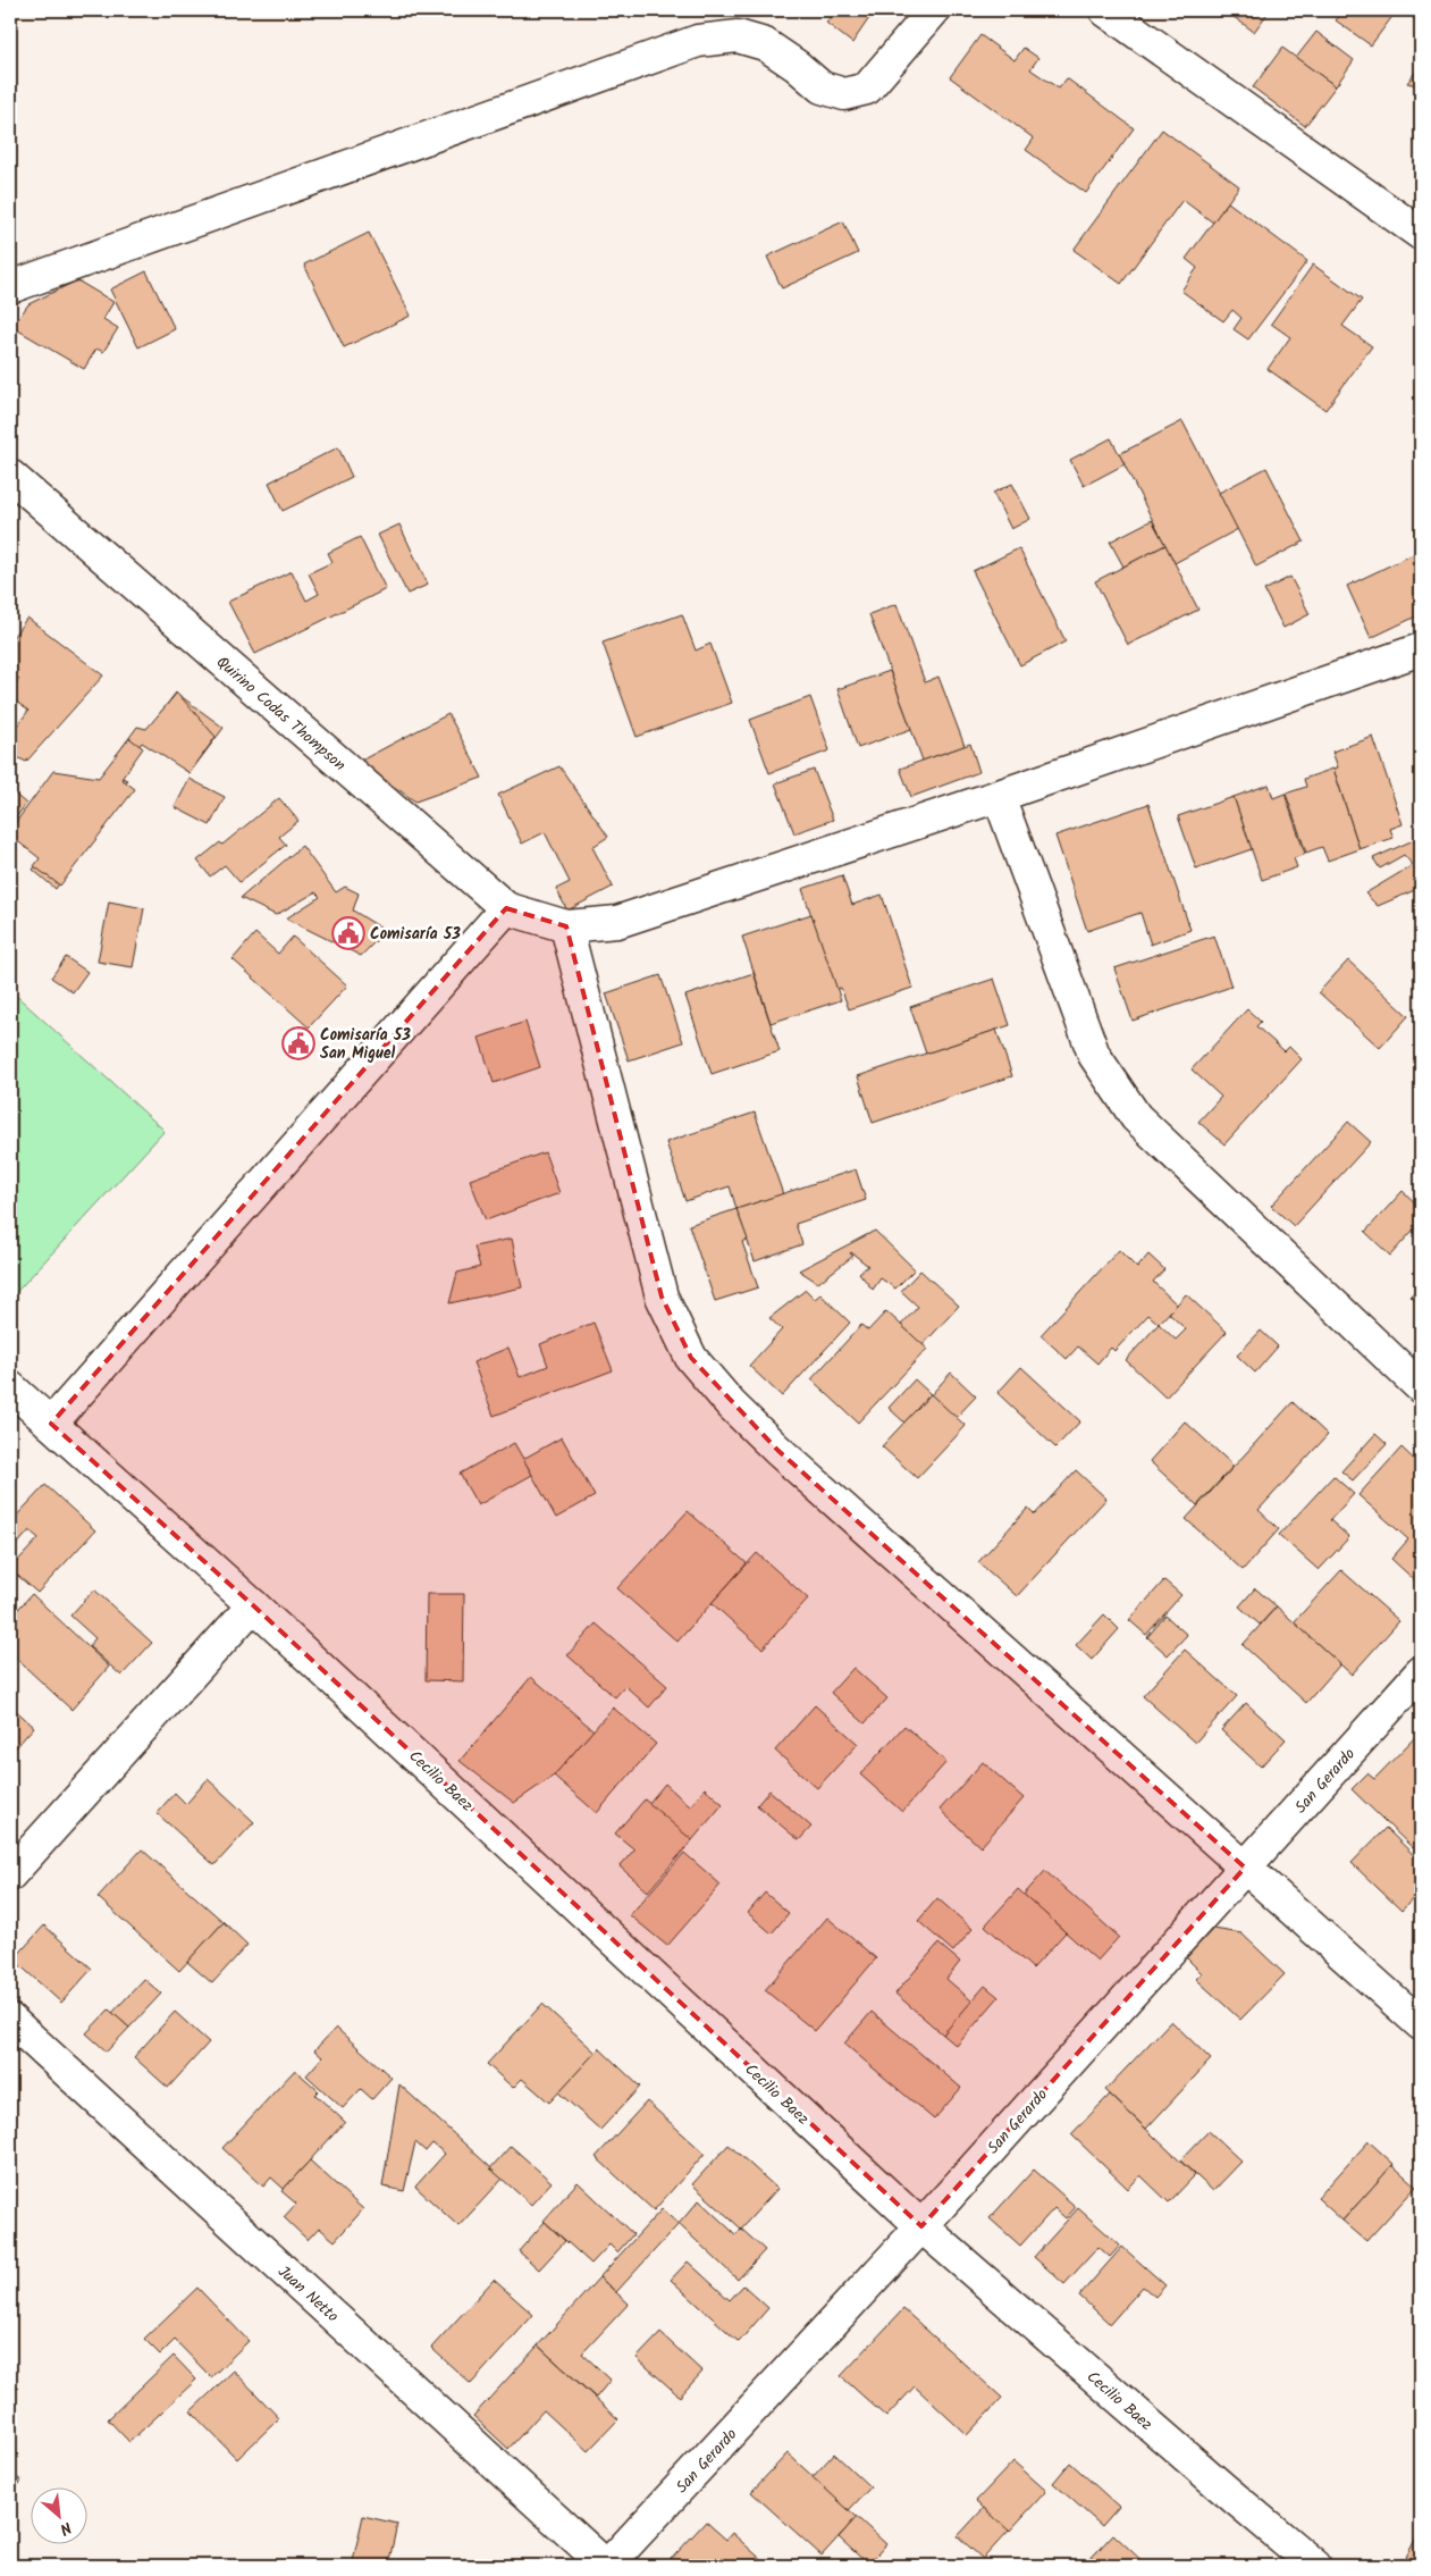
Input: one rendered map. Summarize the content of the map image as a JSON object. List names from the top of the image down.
{
  "streets": {
    "street": [
      "Quirino Codas Thompson",
      "Cecilio Baez",
      "San Gerardo",
      "Juan Netto"
    ]
  },
  "crossings": [
    ["Cecilio Baez", "San Gerardo"],
    ["San Gerardo", "Juan Netto"]
  ],
  "places": {
    "public building": ["Comisaría 53", "Comisaría 53 San Miguel"]
  },
  "north": "bottom right"
}
